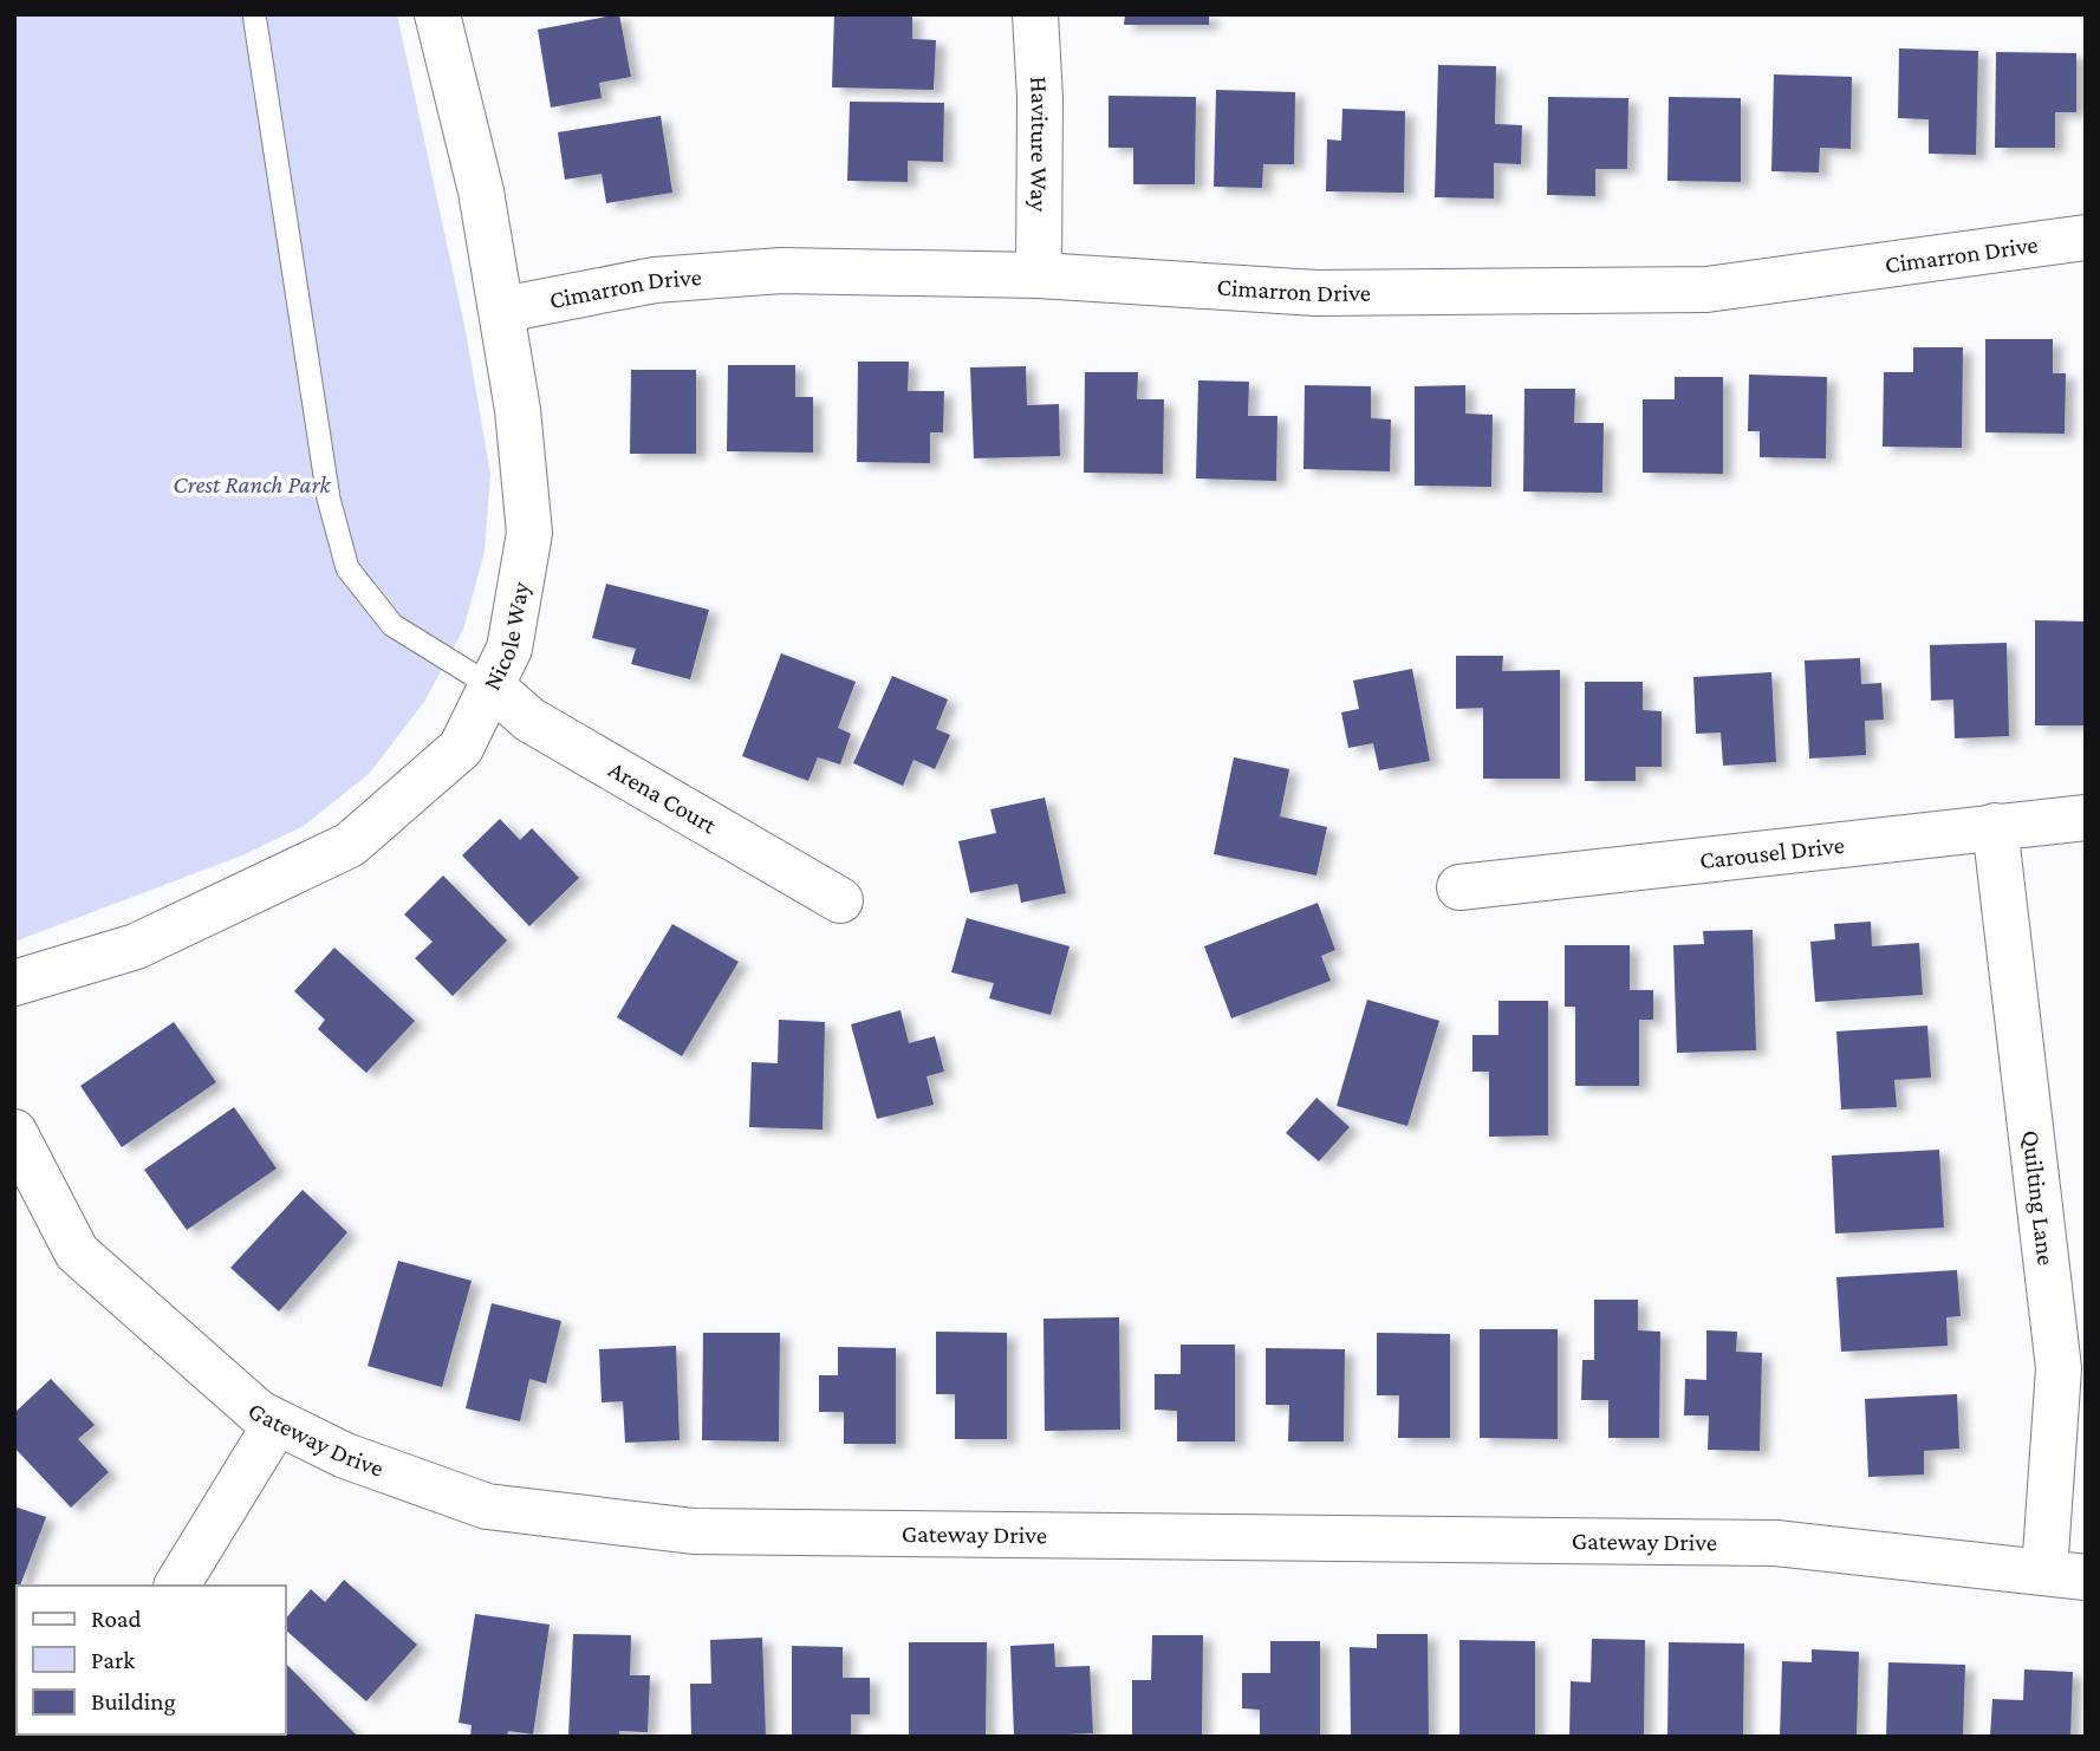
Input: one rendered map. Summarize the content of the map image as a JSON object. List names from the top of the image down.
{
  "streets": {
    "street": [
      "Haviture Way",
      "Cimarron Drive",
      "Nicole Way",
      "Arena Court",
      "Carousel Drive",
      "Quilting Lane",
      "Gateway Drive"
    ]
  },
  "crossings": [
    ["Haviture Way", "Cimarron Drive"],
    ["Cimarron Drive", "Nicole Way"],
    ["Nicole Way", "Arena Court"],
    ["Carousel Drive", "Quilting Lane"],
    ["Quilting Lane", "Gateway Drive"]
  ],
  "parks": ["Crest Ranch Park"],
  "legend": ["Road", "Park", "Building"]
}
